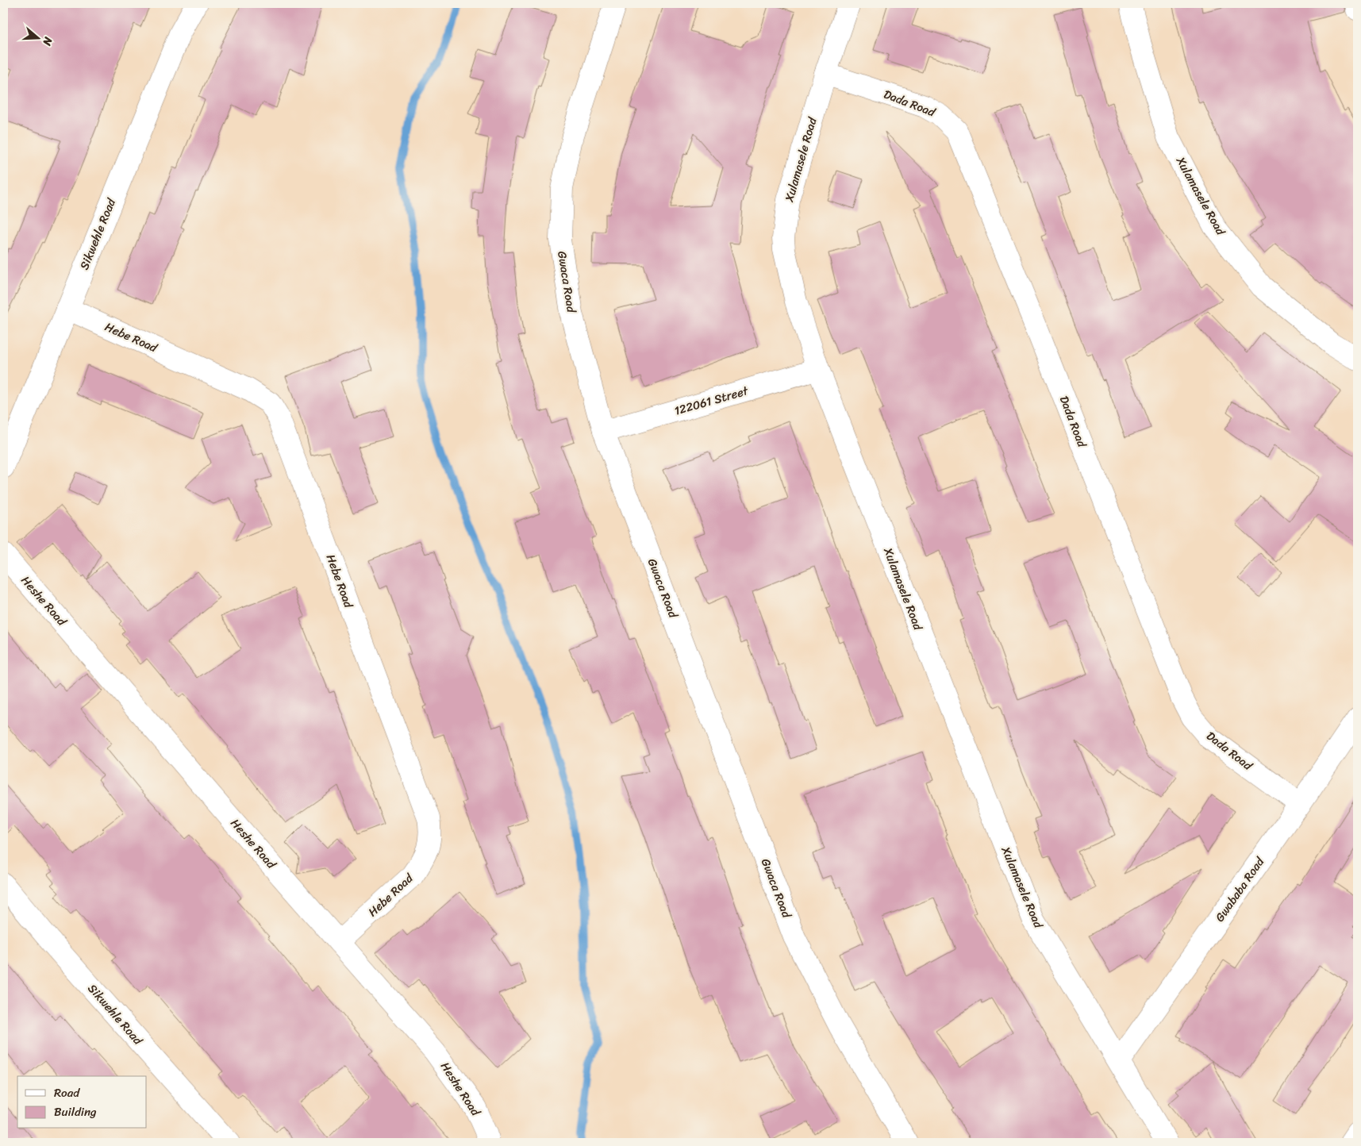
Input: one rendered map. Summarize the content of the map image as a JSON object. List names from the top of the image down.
{
  "streets": {
    "street": [
      "Dada Road",
      "Xulamasele Road",
      "Sikwehle Road",
      "Gwaca Road",
      "Hebe Road",
      "122061 Street",
      "Heshe Road",
      "Gwababa Road"
    ]
  },
  "crossings": [
    ["Dada Road", "Xulamasele Road"],
    ["Dada Road", "Gwababa Road"],
    ["Xulamasele Road", "122061 Street"],
    ["Xulamasele Road", "Gwababa Road"],
    ["Sikwehle Road", "Hebe Road"],
    ["Gwaca Road", "122061 Street"],
    ["Hebe Road", "Heshe Road"]
  ],
  "legend": ["Road", "Building"],
  "north": "right"
}
